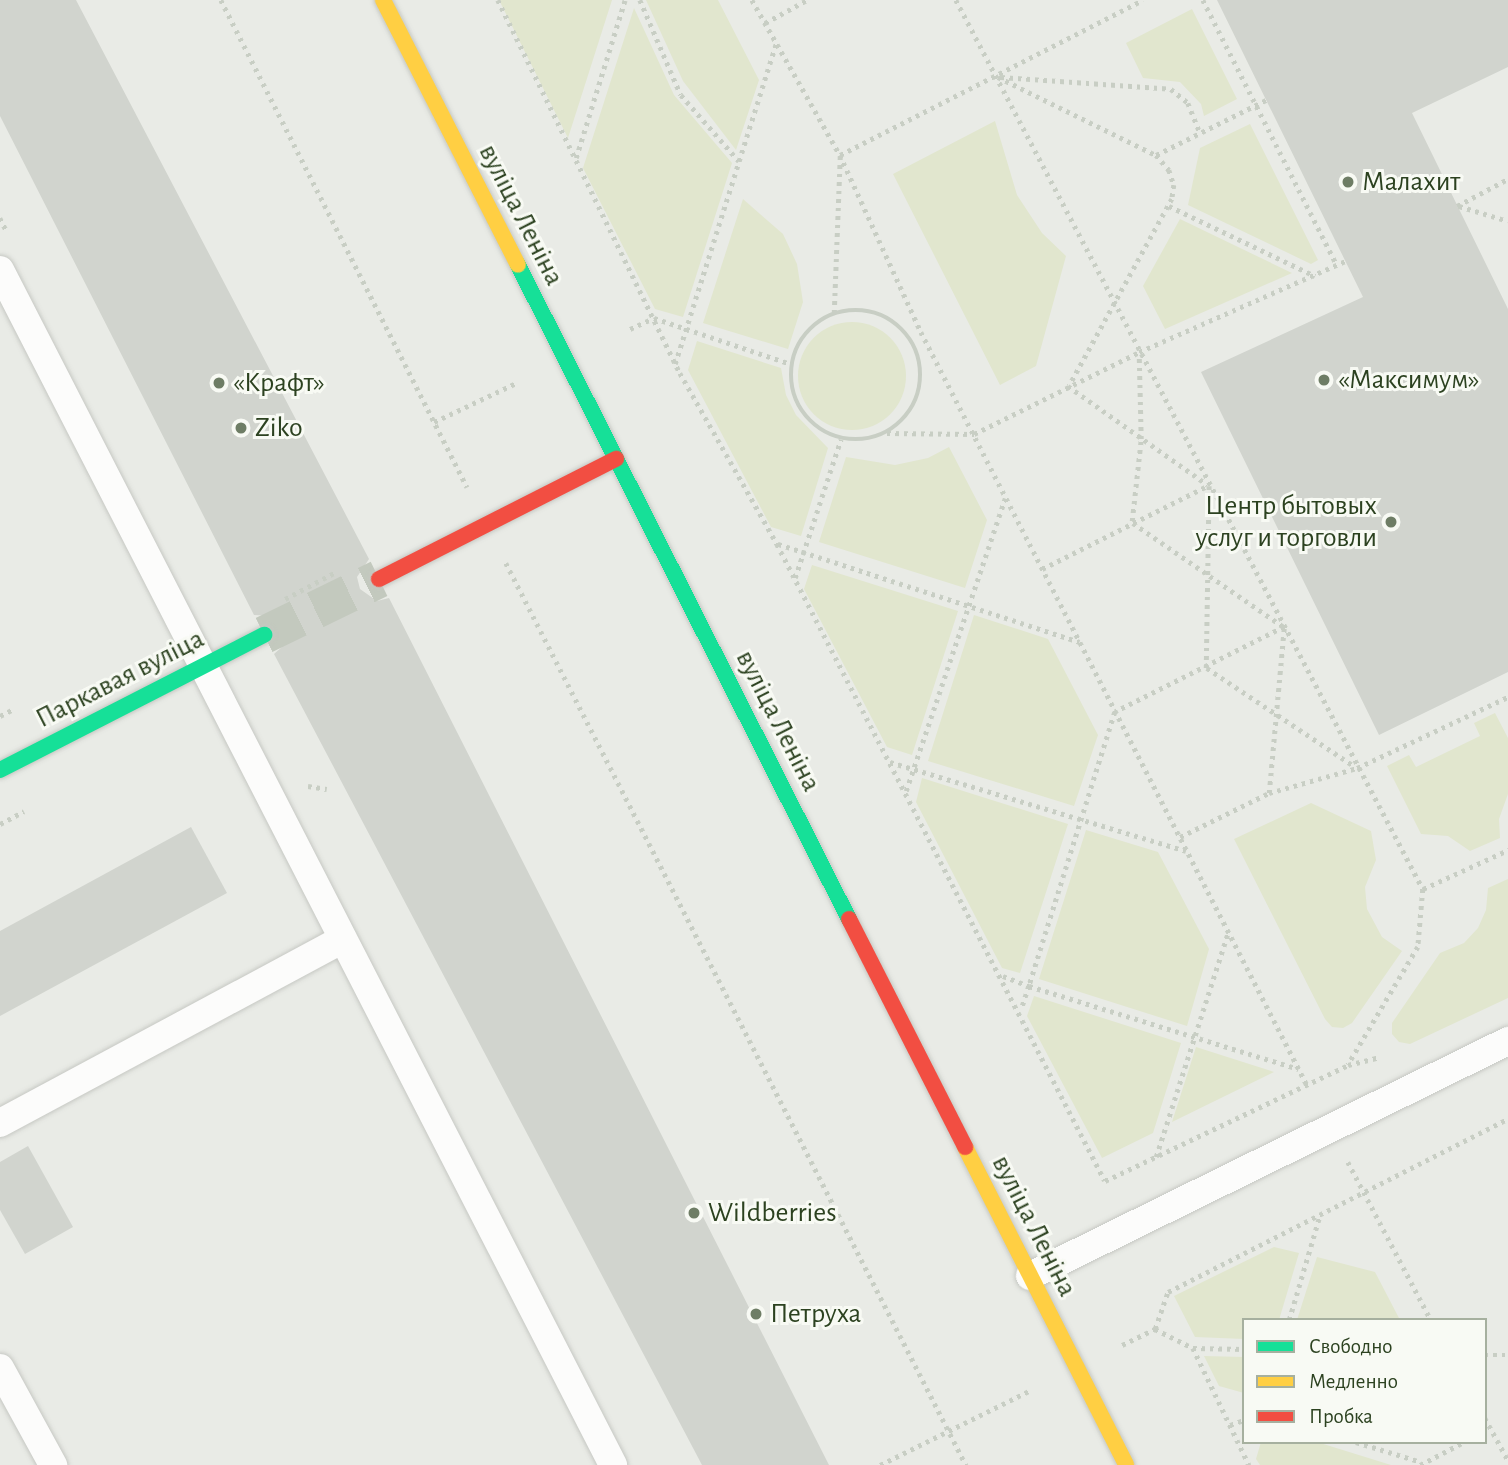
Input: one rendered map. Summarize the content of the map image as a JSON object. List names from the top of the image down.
{
  "streets": {
    "main road": ["вуліца Леніна", "Паркавая вуліца"]
  },
  "places": [
    "Малахит",
    "«Максимум»",
    "«Крафт»",
    "Ziko",
    "Центр бытовых услуг и торговли",
    "Wildberries",
    "Петруха"
  ],
  "legend": ["Свободно", "Медленно", "Пробка"]
}
